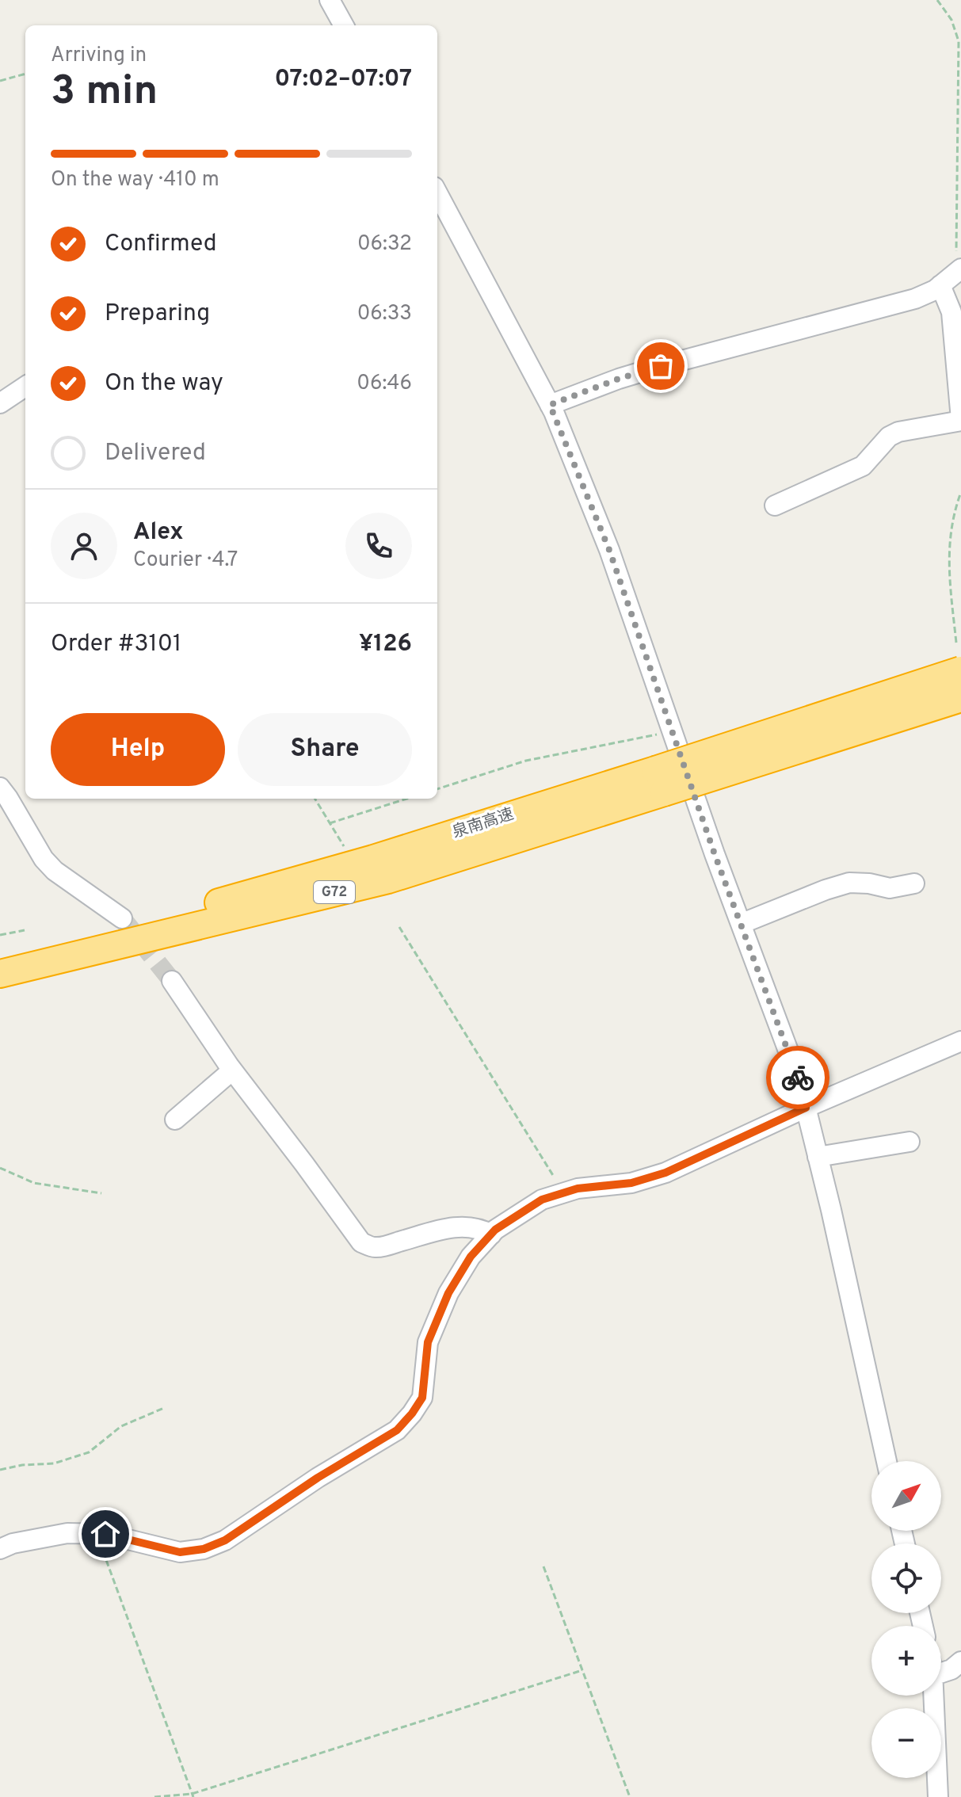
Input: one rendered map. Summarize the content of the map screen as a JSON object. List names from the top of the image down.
{
  "streets": {
    "highway": ["泉南高速", "G72"]
  },
  "north": "top right",
  "page": {
    "heading": ["3 min", "Arriving in", "07:02–07:07"],
    "panel": [
      "Alex",
      "Courier · 4.7",
      "Order #3101",
      "¥126"
    ],
    "bar": "On the way · 410 m",
    "list": [
      ["Confirmed", "06:32"],
      ["Preparing", "06:33"],
      ["On the way", "06:46"],
      "Delivered"
    ],
    "buttons": ["Help", "Share"],
    "map_buttons": ["+", "−"]
  }
}
